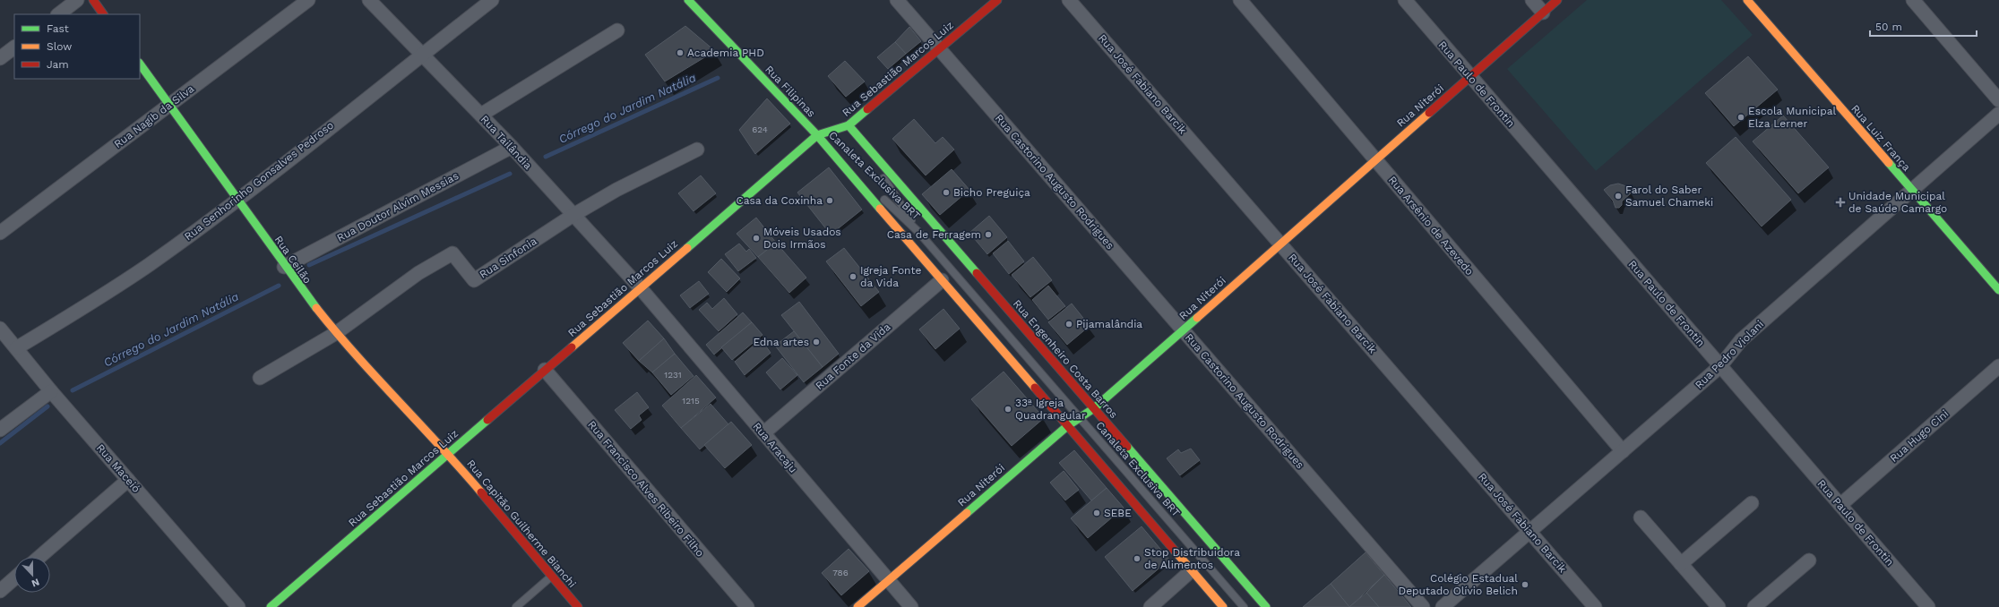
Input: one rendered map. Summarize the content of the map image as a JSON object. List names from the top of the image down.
{
  "streets": {
    "main road": [
      "Rua Sebastião Marcos Luiz",
      "Rua Filipinas",
      "Rua Niterói",
      "Rua Luiz França",
      "Rua Ceilão",
      "Rua Engenheiro Costa Barros",
      "Rua Capitão Guilherme Bianchi"
    ],
    "street": [
      "Rua José Fabiano Barcik",
      "Rua Paulo de Frontin",
      "Rua Nagib da Silva",
      "Rua Tailândia",
      "Rua Senhorinho Gonsalves Pedroso",
      "Rua Castorino Augusto Rodrigues",
      "Rua Doutor Alvim Messias",
      "Rua Arsênio de Azevedo",
      "Rua Sinfonia",
      "Rua Pedro Violani",
      "Rua Fonte da Vida",
      "Rua Hugo Cini",
      "Rua Aracaju",
      "Rua Maceió",
      "Rua Francisco Alves Ribeiro Filho"
    ],
    "lane": ["Canaleta Exclusiva BRT"]
  },
  "crossings": [
    ["Rua Sebastião Marcos Luiz", "Rua Filipinas"],
    ["Rua Sebastião Marcos Luiz", "Rua Tailândia"],
    ["Rua Sebastião Marcos Luiz", "Canaleta Exclusiva BRT"],
    ["Rua Sebastião Marcos Luiz", "Rua Castorino Augusto Rodrigues"],
    ["Rua Sebastião Marcos Luiz", "Rua Ceilão"],
    ["Rua Sebastião Marcos Luiz", "Rua Engenheiro Costa Barros"],
    ["Rua Sebastião Marcos Luiz", "Rua Aracaju"],
    ["Rua Sebastião Marcos Luiz", "Rua Francisco Alves Ribeiro Filho"],
    ["Rua Sebastião Marcos Luiz", "Rua Capitão Guilherme Bianchi"],
    ["Rua José Fabiano Barcik", "Rua Niterói"],
    ["Rua José Fabiano Barcik", "Rua Pedro Violani"],
    ["Rua Paulo de Frontin", "Rua Niterói"],
    ["Rua Paulo de Frontin", "Rua Pedro Violani"],
    ["Rua Paulo de Frontin", "Rua Hugo Cini"],
    ["Rua Filipinas", "Canaleta Exclusiva BRT"],
    ["Rua Niterói", "Canaleta Exclusiva BRT"],
    ["Rua Niterói", "Rua Castorino Augusto Rodrigues"],
    ["Rua Niterói", "Rua Arsênio de Azevedo"],
    ["Rua Niterói", "Rua Engenheiro Costa Barros"],
    ["Rua Niterói", "Rua Aracaju"],
    ["Rua Nagib da Silva", "Rua Ceilão"],
    ["Rua Luiz França", "Rua Pedro Violani"],
    ["Rua Tailândia", "Rua Senhorinho Gonsalves Pedroso"],
    ["Rua Tailândia", "Rua Doutor Alvim Messias"],
    ["Rua Tailândia", "Rua Sinfonia"],
    ["Rua Tailândia", "Rua Aracaju"],
    ["Canaleta Exclusiva BRT", "Rua Engenheiro Costa Barros"],
    ["Rua Senhorinho Gonsalves Pedroso", "Rua Ceilão"],
    ["Rua Senhorinho Gonsalves Pedroso", "Rua Maceió"],
    ["Rua Doutor Alvim Messias", "Rua Ceilão"],
    ["Rua Arsênio de Azevedo", "Rua Pedro Violani"],
    ["Rua Sinfonia", "Rua Ceilão"],
    ["Rua Ceilão", "Rua Capitão Guilherme Bianchi"],
    ["Rua Fonte da Vida", "Rua Aracaju"]
  ],
  "water": ["Córrego do Jardim Natália"],
  "places": {
    "other": [
      "Academia PHD",
      "Escola Municipal Elza Lerner",
      "Bicho Preguiça",
      "Farol do Saber Samuel Chameki",
      "Casa da Coxinha",
      "Casa de Ferragem",
      "Móveis Usados Dois Irmãos",
      "Igreja Fonte da Vida",
      "Pijamalândia",
      "Edna artes",
      "33ª Igreja Quadrangular",
      "SEBE",
      "Stop Distribuidora de Alimentos",
      "Colégio Estadual Deputado Olívio Belich"
    ],
    "health": ["Unidade Municipal de Saúde Camargo"]
  },
  "house_numbers": [
    "624",
    "1231",
    "1215",
    "786"
  ],
  "legend": ["Fast", "Slow", "Jam"],
  "scale_bar": "50 m",
  "north": "bottom"
}
